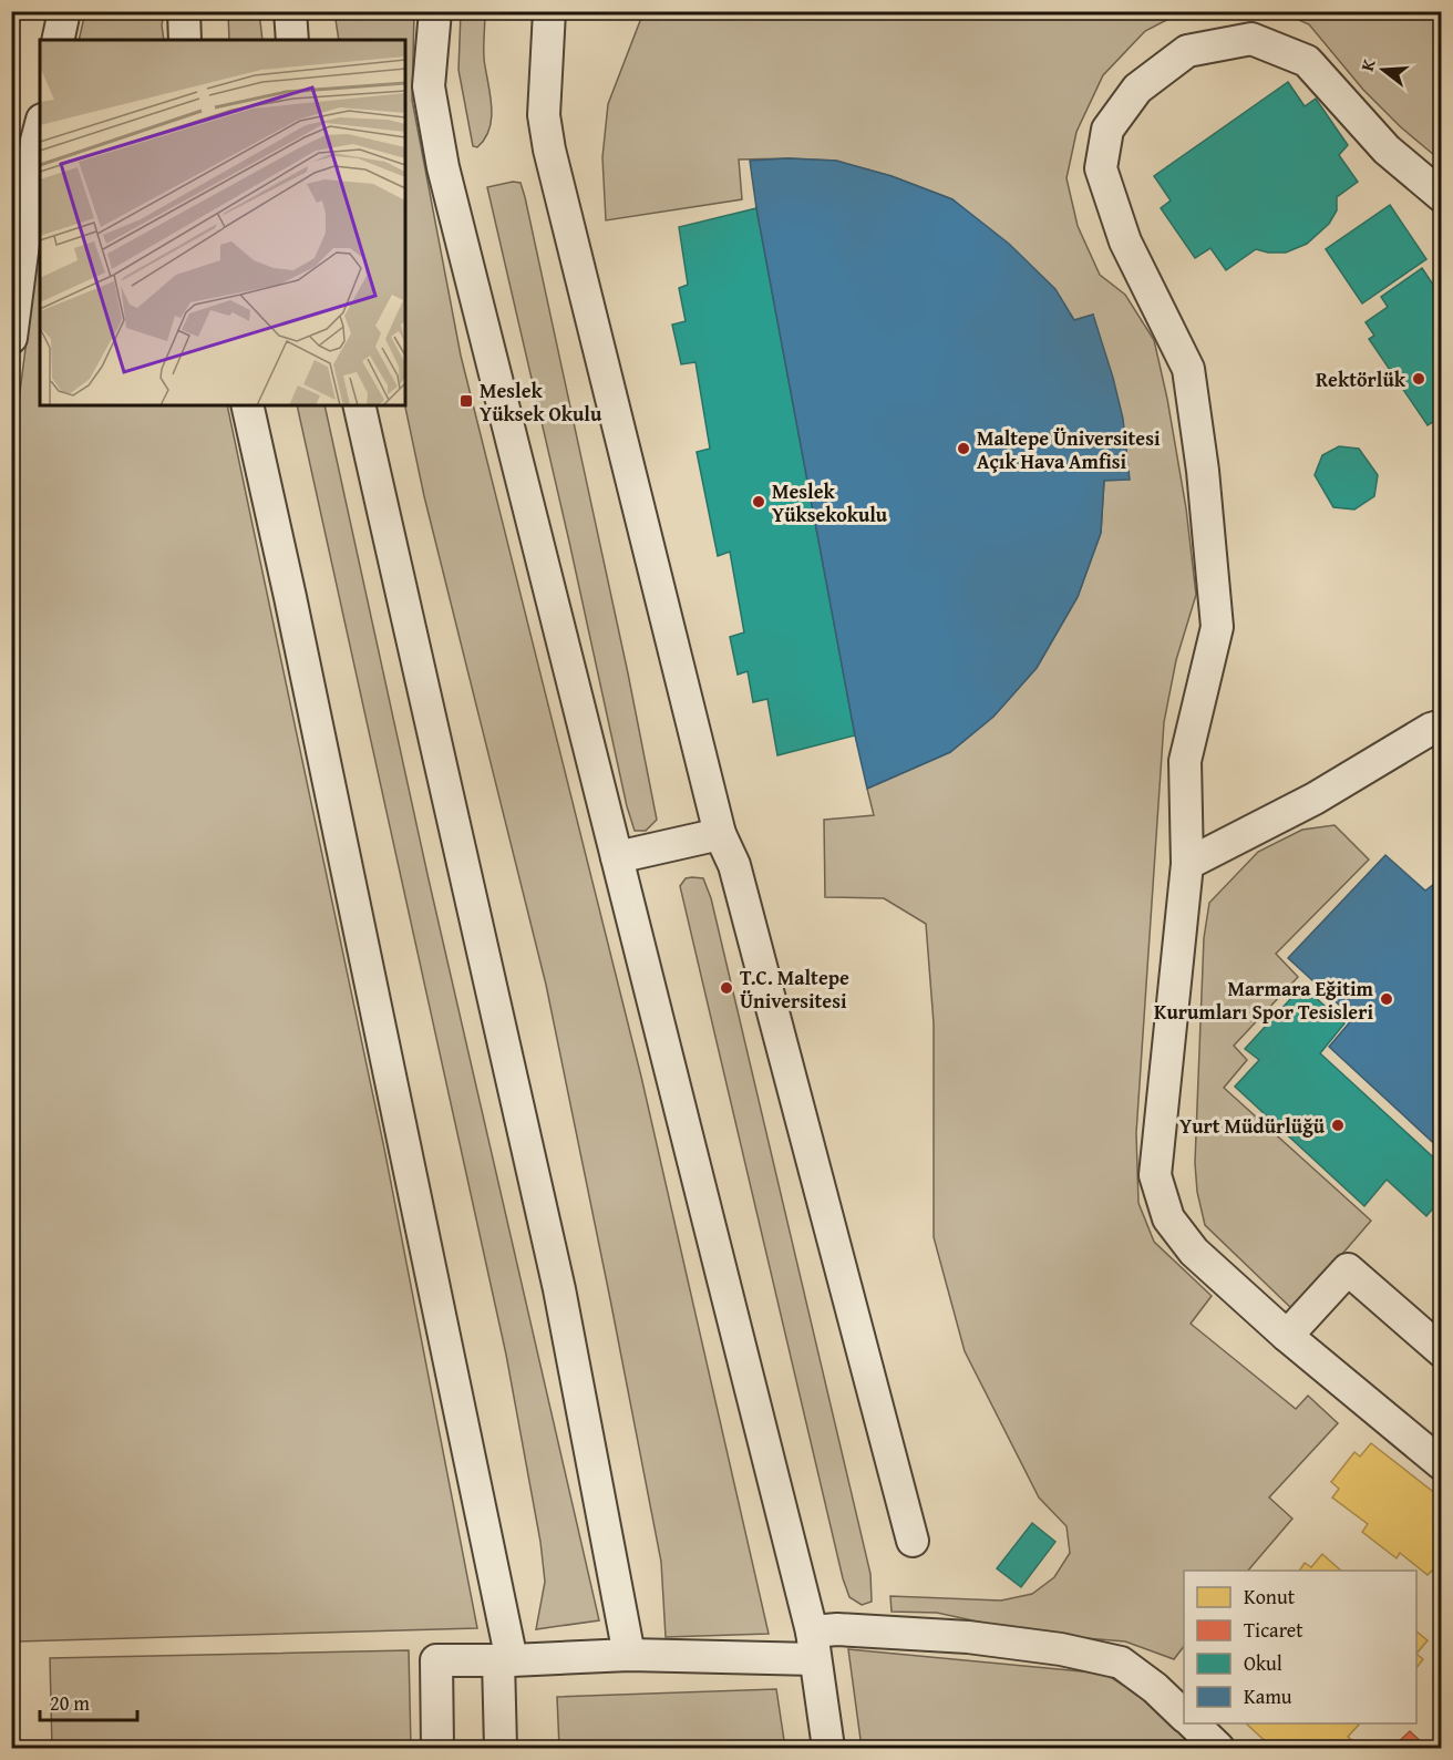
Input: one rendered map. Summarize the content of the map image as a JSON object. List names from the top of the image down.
{
  "places": {
    "other": [
      "Rektörlük",
      "Maltepe Üniversitesi Açık Hava Amfisi",
      "Meslek Yüksekokulu",
      "T.C. Maltepe Üniversitesi",
      "Marmara Eğitim Kurumları Spor Tesisleri",
      "Yurt Müdürlüğü"
    ],
    "transit": ["Meslek Yüksek Okulu"]
  },
  "legend": [
    "Konut",
    "Ticaret",
    "Okul",
    "Kamu"
  ],
  "scale_bar": "20 m",
  "north": "left"
}
